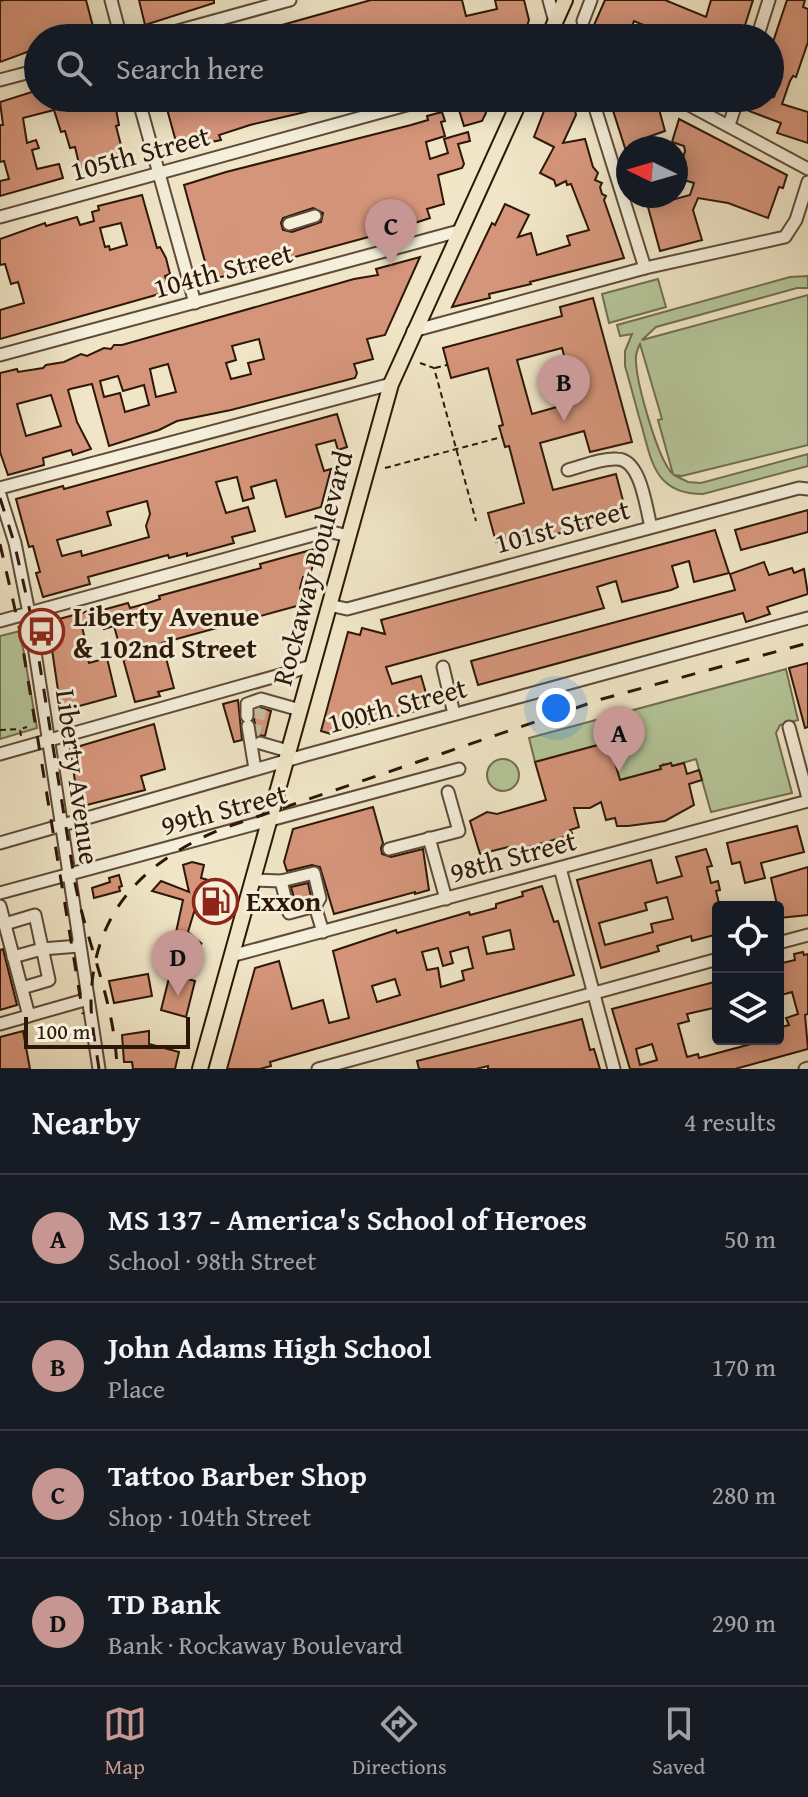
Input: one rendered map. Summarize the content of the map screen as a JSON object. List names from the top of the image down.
{
  "streets": {
    "main road": ["Rockaway Boulevard"],
    "street": [
      "105th Street",
      "104th Street",
      "101st Street",
      "100th Street",
      "Liberty Avenue",
      "99th Street",
      "98th Street"
    ]
  },
  "crossings": [
    ["104th Street", "Rockaway Boulevard"],
    ["101st Street", "Rockaway Boulevard"],
    ["Rockaway Boulevard", "100th Street"],
    ["Rockaway Boulevard", "99th Street"],
    ["Rockaway Boulevard", "98th Street"],
    ["100th Street", "Liberty Avenue"],
    ["Liberty Avenue", "99th Street"]
  ],
  "places": {
    "bus stop": ["Liberty Avenue & 102nd Street"],
    "fuel station": ["Exxon"]
  },
  "scale_bar": "100 m",
  "north": "left",
  "page": {
    "search": "Search here",
    "pins": [
      "C",
      "B",
      "A",
      "D"
    ],
    "scale": "100 m",
    "heading": ["Nearby", "4 results"],
    "list": [
      {
        "mark": "A",
        "name": "MS 137 - America's School of Heroes",
        "note": "School · 98th Street",
        "value": "50 m"
      },
      {
        "mark": "B",
        "name": "John Adams High School",
        "note": "Place",
        "value": "170 m"
      },
      {
        "mark": "C",
        "name": "Tattoo Barber Shop",
        "note": "Shop · 104th Street",
        "value": "280 m"
      },
      {
        "mark": "D",
        "name": "TD Bank",
        "note": "Bank · Rockaway Boulevard",
        "value": "290 m"
      }
    ],
    "nav": ["Map", "Directions", "Saved"]
  }
}
